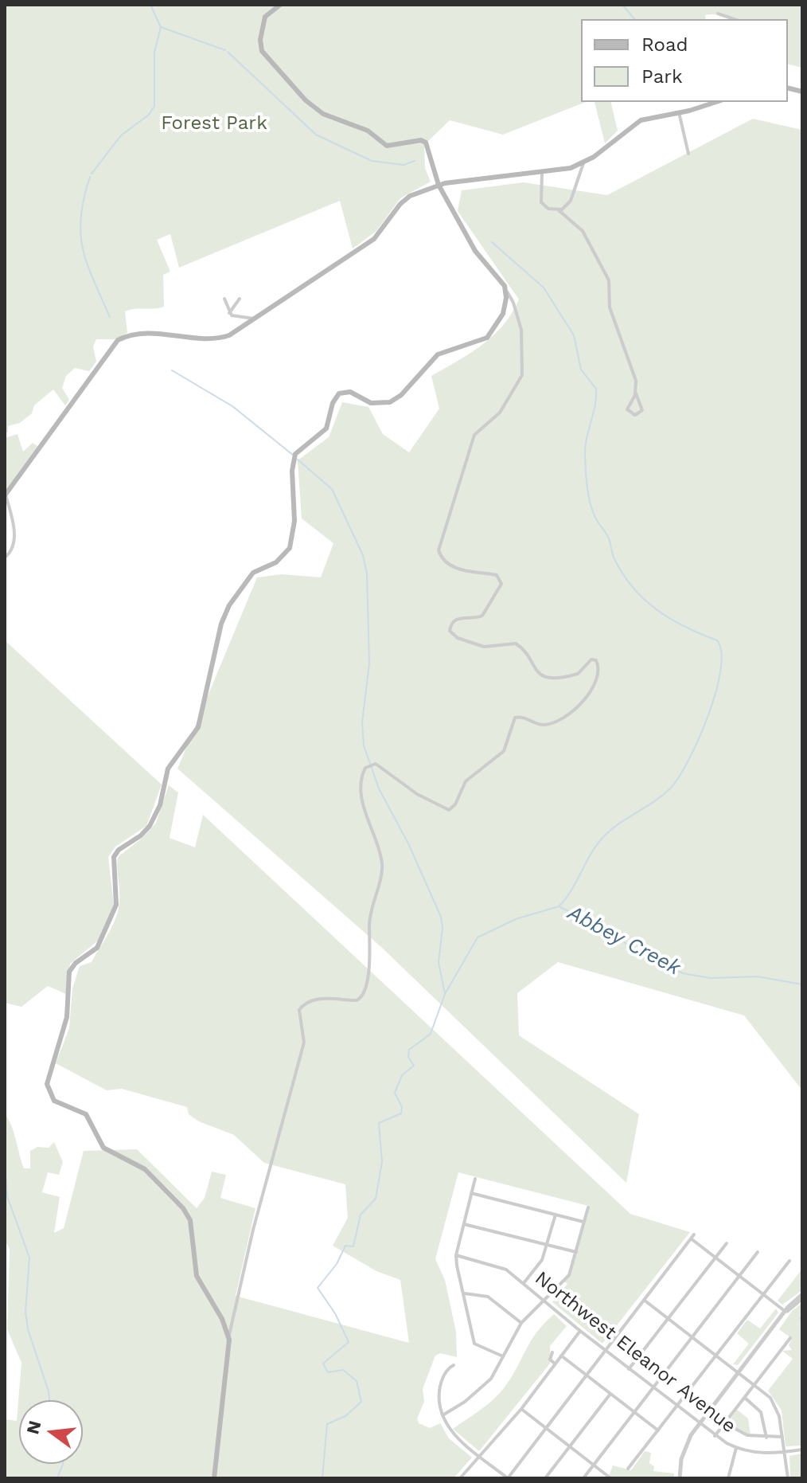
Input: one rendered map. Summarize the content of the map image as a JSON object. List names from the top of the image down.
{
  "streets": {
    "street": ["Northwest Eleanor Avenue"]
  },
  "water": ["Abbey Creek"],
  "parks": ["Forest Park"],
  "legend": ["Road", "Park"],
  "north": "left"
}
